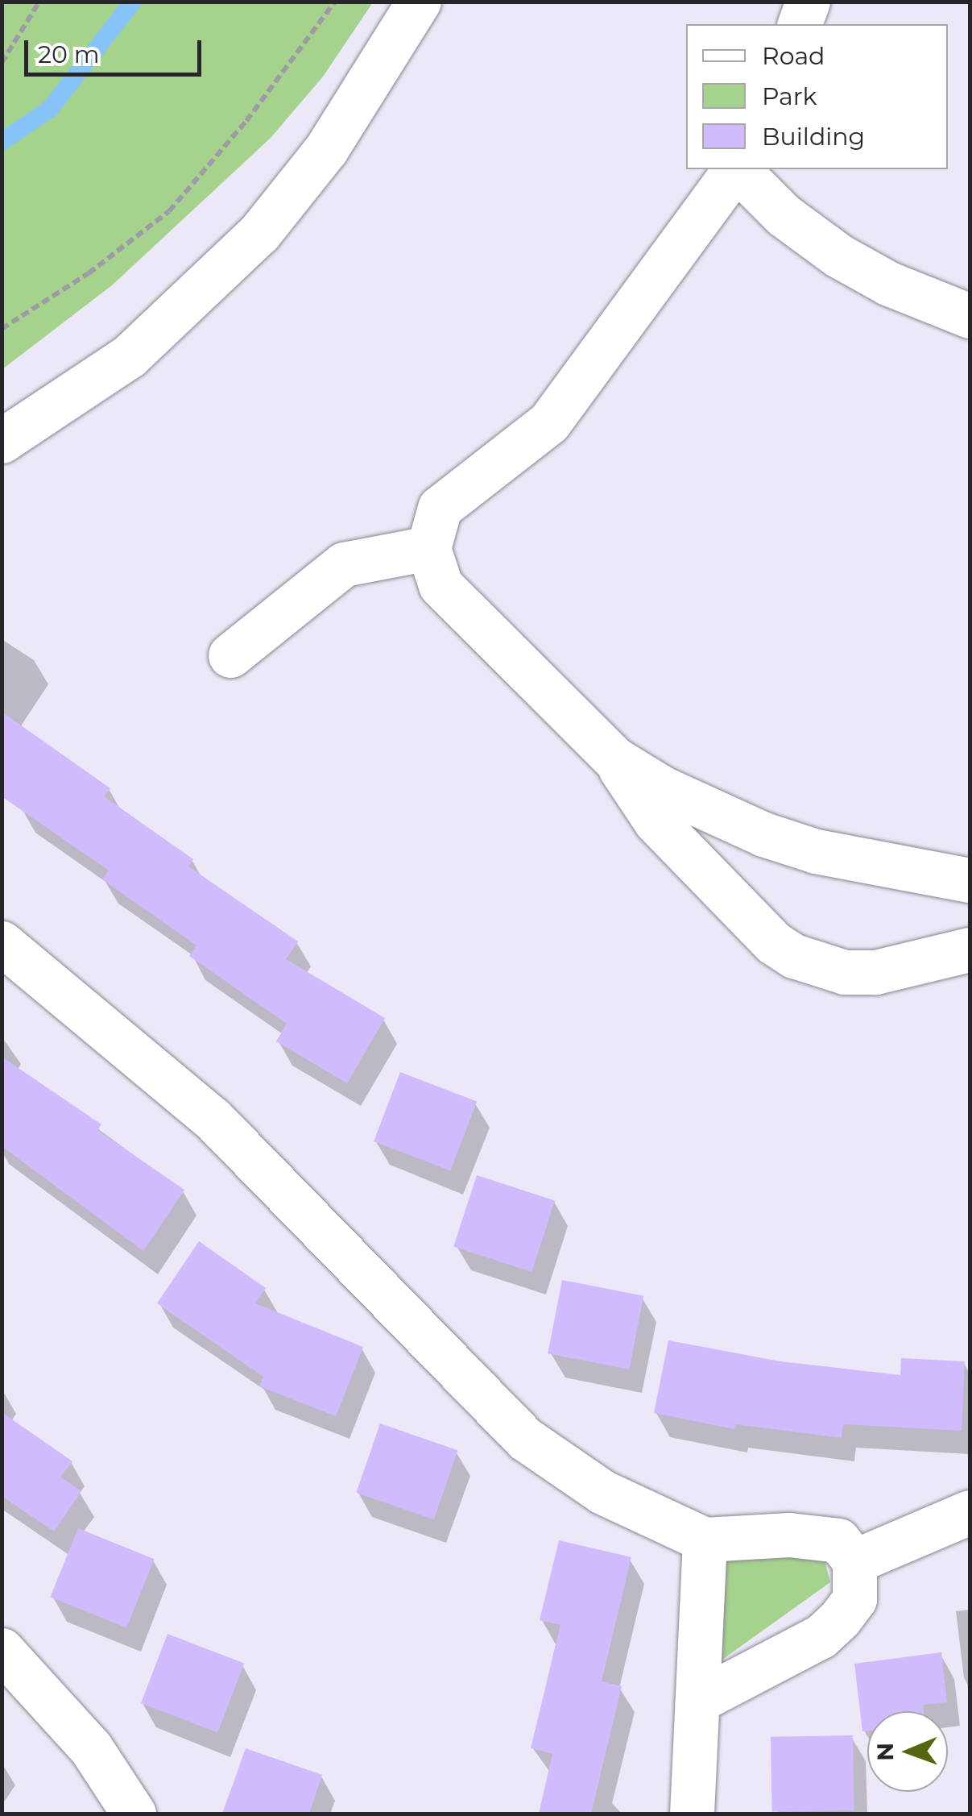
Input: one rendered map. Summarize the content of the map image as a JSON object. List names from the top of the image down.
{
  "legend": ["Road", "Park", "Building"],
  "scale_bar": "20 m",
  "north": "left"
}
